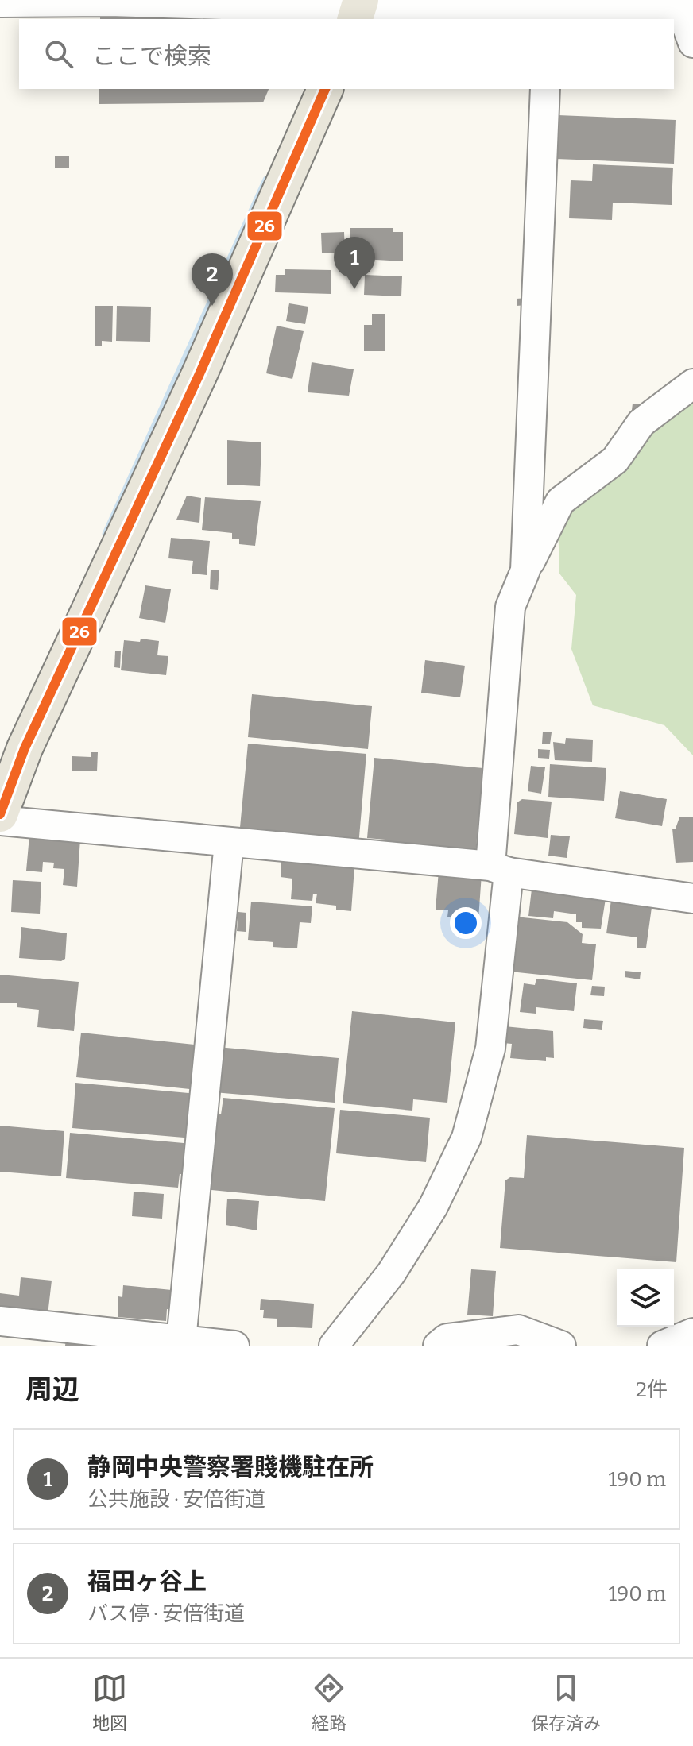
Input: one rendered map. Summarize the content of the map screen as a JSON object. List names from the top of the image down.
{
  "lines": ["transit line 26"],
  "page": {
    "search": "ここで検索",
    "pins": ["1", "2"],
    "heading": ["周辺", "2件"],
    "list": [
      {
        "mark": "1",
        "name": "静岡中央警察署賤機駐在所",
        "note": "公共施設 · 安倍街道",
        "value": "190 m"
      },
      {
        "mark": "2",
        "name": "福田ヶ谷上",
        "note": "バス停 · 安倍街道",
        "value": "190 m"
      }
    ],
    "nav": ["地図", "経路", "保存済み"]
  }
}
